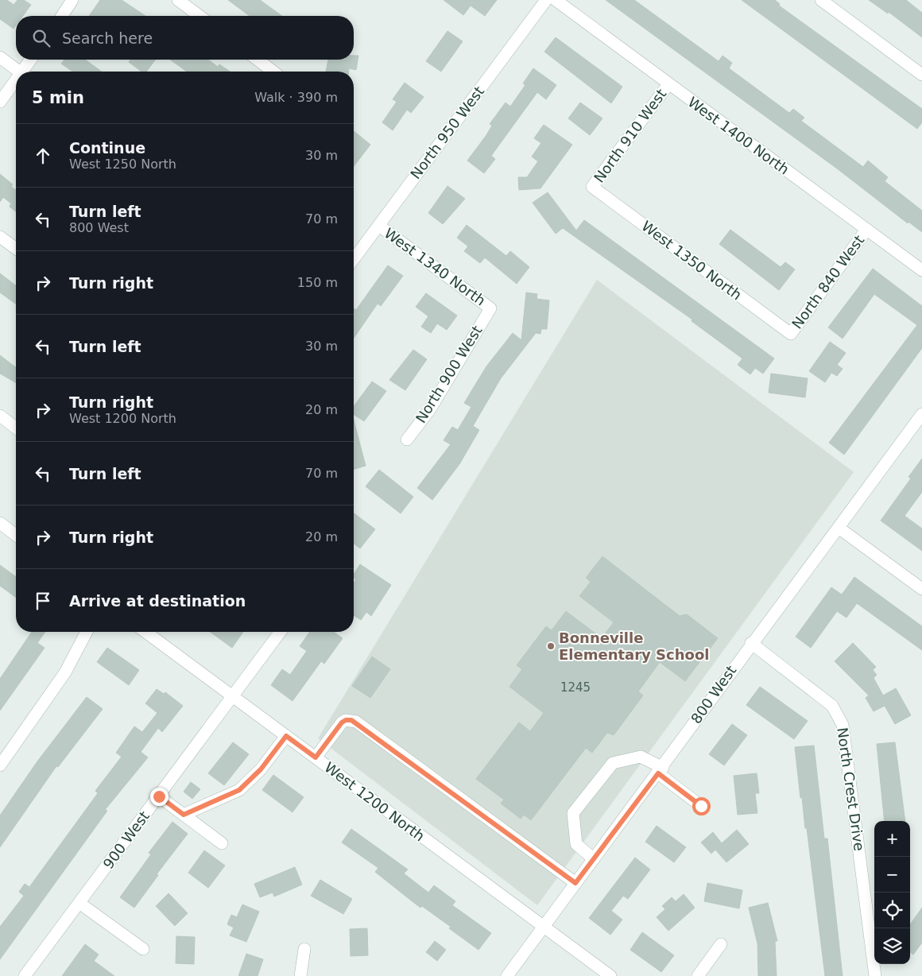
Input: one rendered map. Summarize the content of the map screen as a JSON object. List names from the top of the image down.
{
  "streets": {
    "street": [
      "North 950 West",
      "North 910 West",
      "West 1400 North",
      "West 1350 North",
      "West 1340 North",
      "North 840 West",
      "North 900 West",
      "800 West",
      "North Crest Drive",
      "West 1200 North",
      "900 West"
    ]
  },
  "crossings": [
    ["North 950 West", "West 1340 North"],
    ["North 910 West", "West 1400 North"],
    ["North 910 West", "West 1350 North"],
    ["West 1400 North", "North 840 West"],
    ["West 1350 North", "North 840 West"],
    ["West 1340 North", "North 900 West"],
    ["800 West", "North Crest Drive"],
    ["800 West", "West 1200 North"],
    ["West 1200 North", "900 West"]
  ],
  "places": ["Bonneville Elementary School"],
  "house_numbers": ["1245"],
  "page": {
    "search": "Search here",
    "heading": ["5 min", "Walk · 390 m"],
    "list": [
      ["Continue", "West 1250 North", "30 m"],
      ["Turn left", "800 West", "70 m"],
      ["Turn right", "150 m"],
      ["Turn left", "30 m"],
      ["Turn right", "West 1200 North", "20 m"],
      ["Turn left", "70 m"],
      ["Turn right", "20 m"],
      "Arrive at destination"
    ],
    "map_buttons": ["+", "−"]
  }
}
